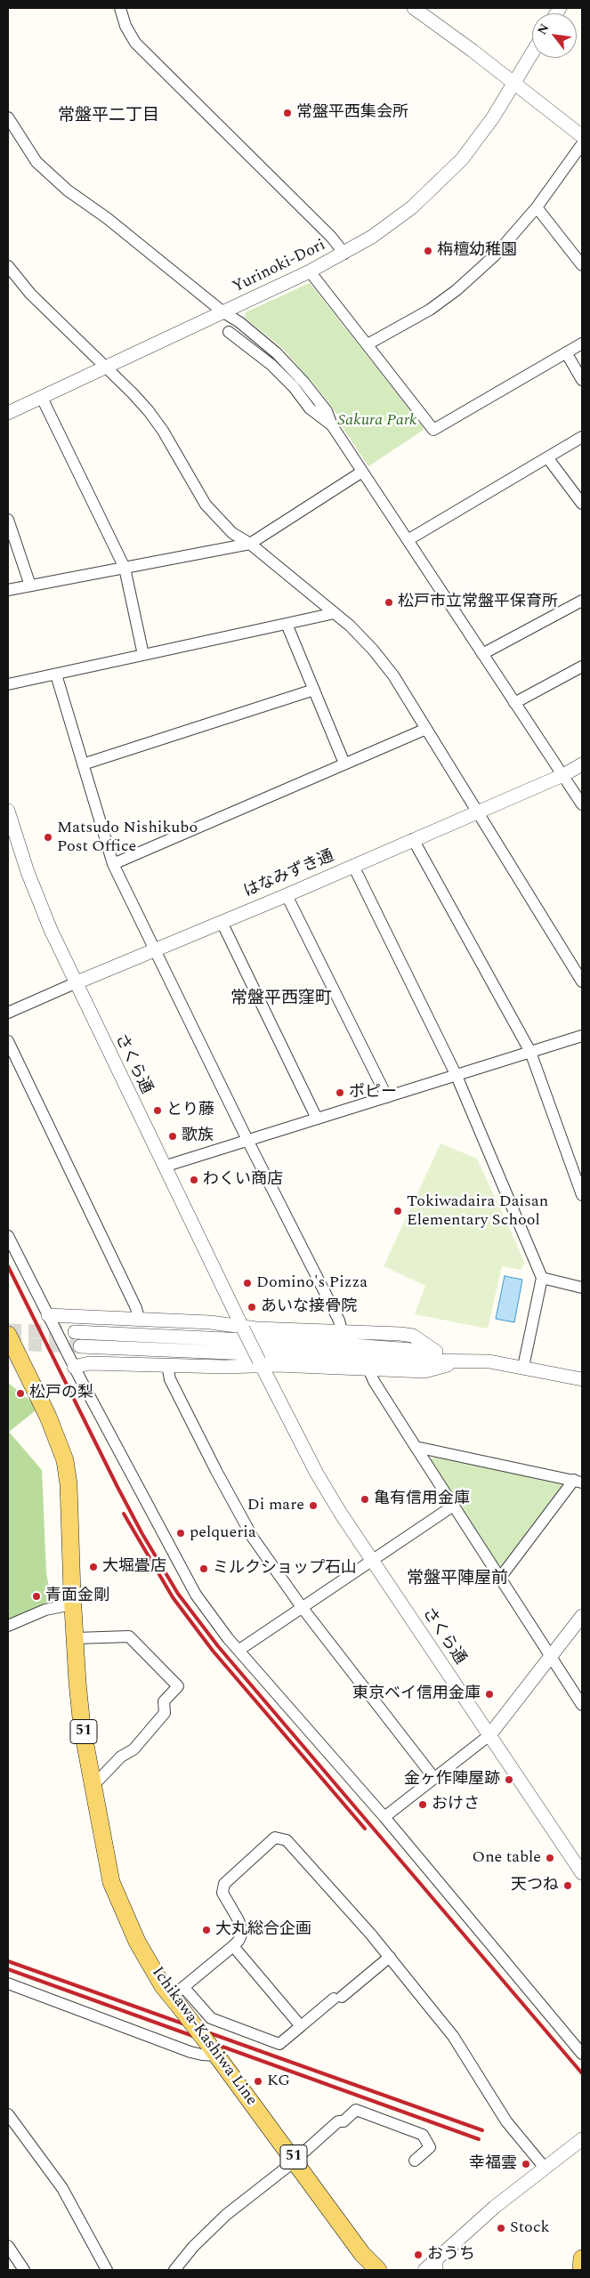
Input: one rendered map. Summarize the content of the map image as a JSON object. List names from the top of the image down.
{
  "streets": {
    "main road": ["51", "Ichikawa-Kashiwa Line"],
    "street": ["Yurinoki-Dori", "はなみずき通", "さくら通"]
  },
  "crossings": [
    ["はなみずき通", "さくら通"]
  ],
  "districts": ["常盤平二丁目", "常盤平西窪町", "常盤平陣屋前"],
  "parks": ["Sakura Park"],
  "places": [
    "常盤平西集会所",
    "栴檀幼稚園",
    "松戸市立常盤平保育所",
    "Matsudo Nishikubo Post Office",
    "ポピー",
    "とり藤",
    "歌族",
    "わくい商店",
    "Tokiwadaira Daisan Elementary School",
    "Domino's Pizza",
    "あいな接骨院",
    "松戸の梨",
    "亀有信用金庫",
    "Di mare",
    "pelqueria",
    "大堀畳店",
    "ミルクショップ石山",
    "青面金剛",
    "東京ベイ信用金庫",
    "金ヶ作陣屋跡",
    "おけさ",
    "One table",
    "天つね",
    "大丸総合企画",
    "KG",
    "幸福雲",
    "Stock",
    "おうち"
  ],
  "north": "top left"
}
